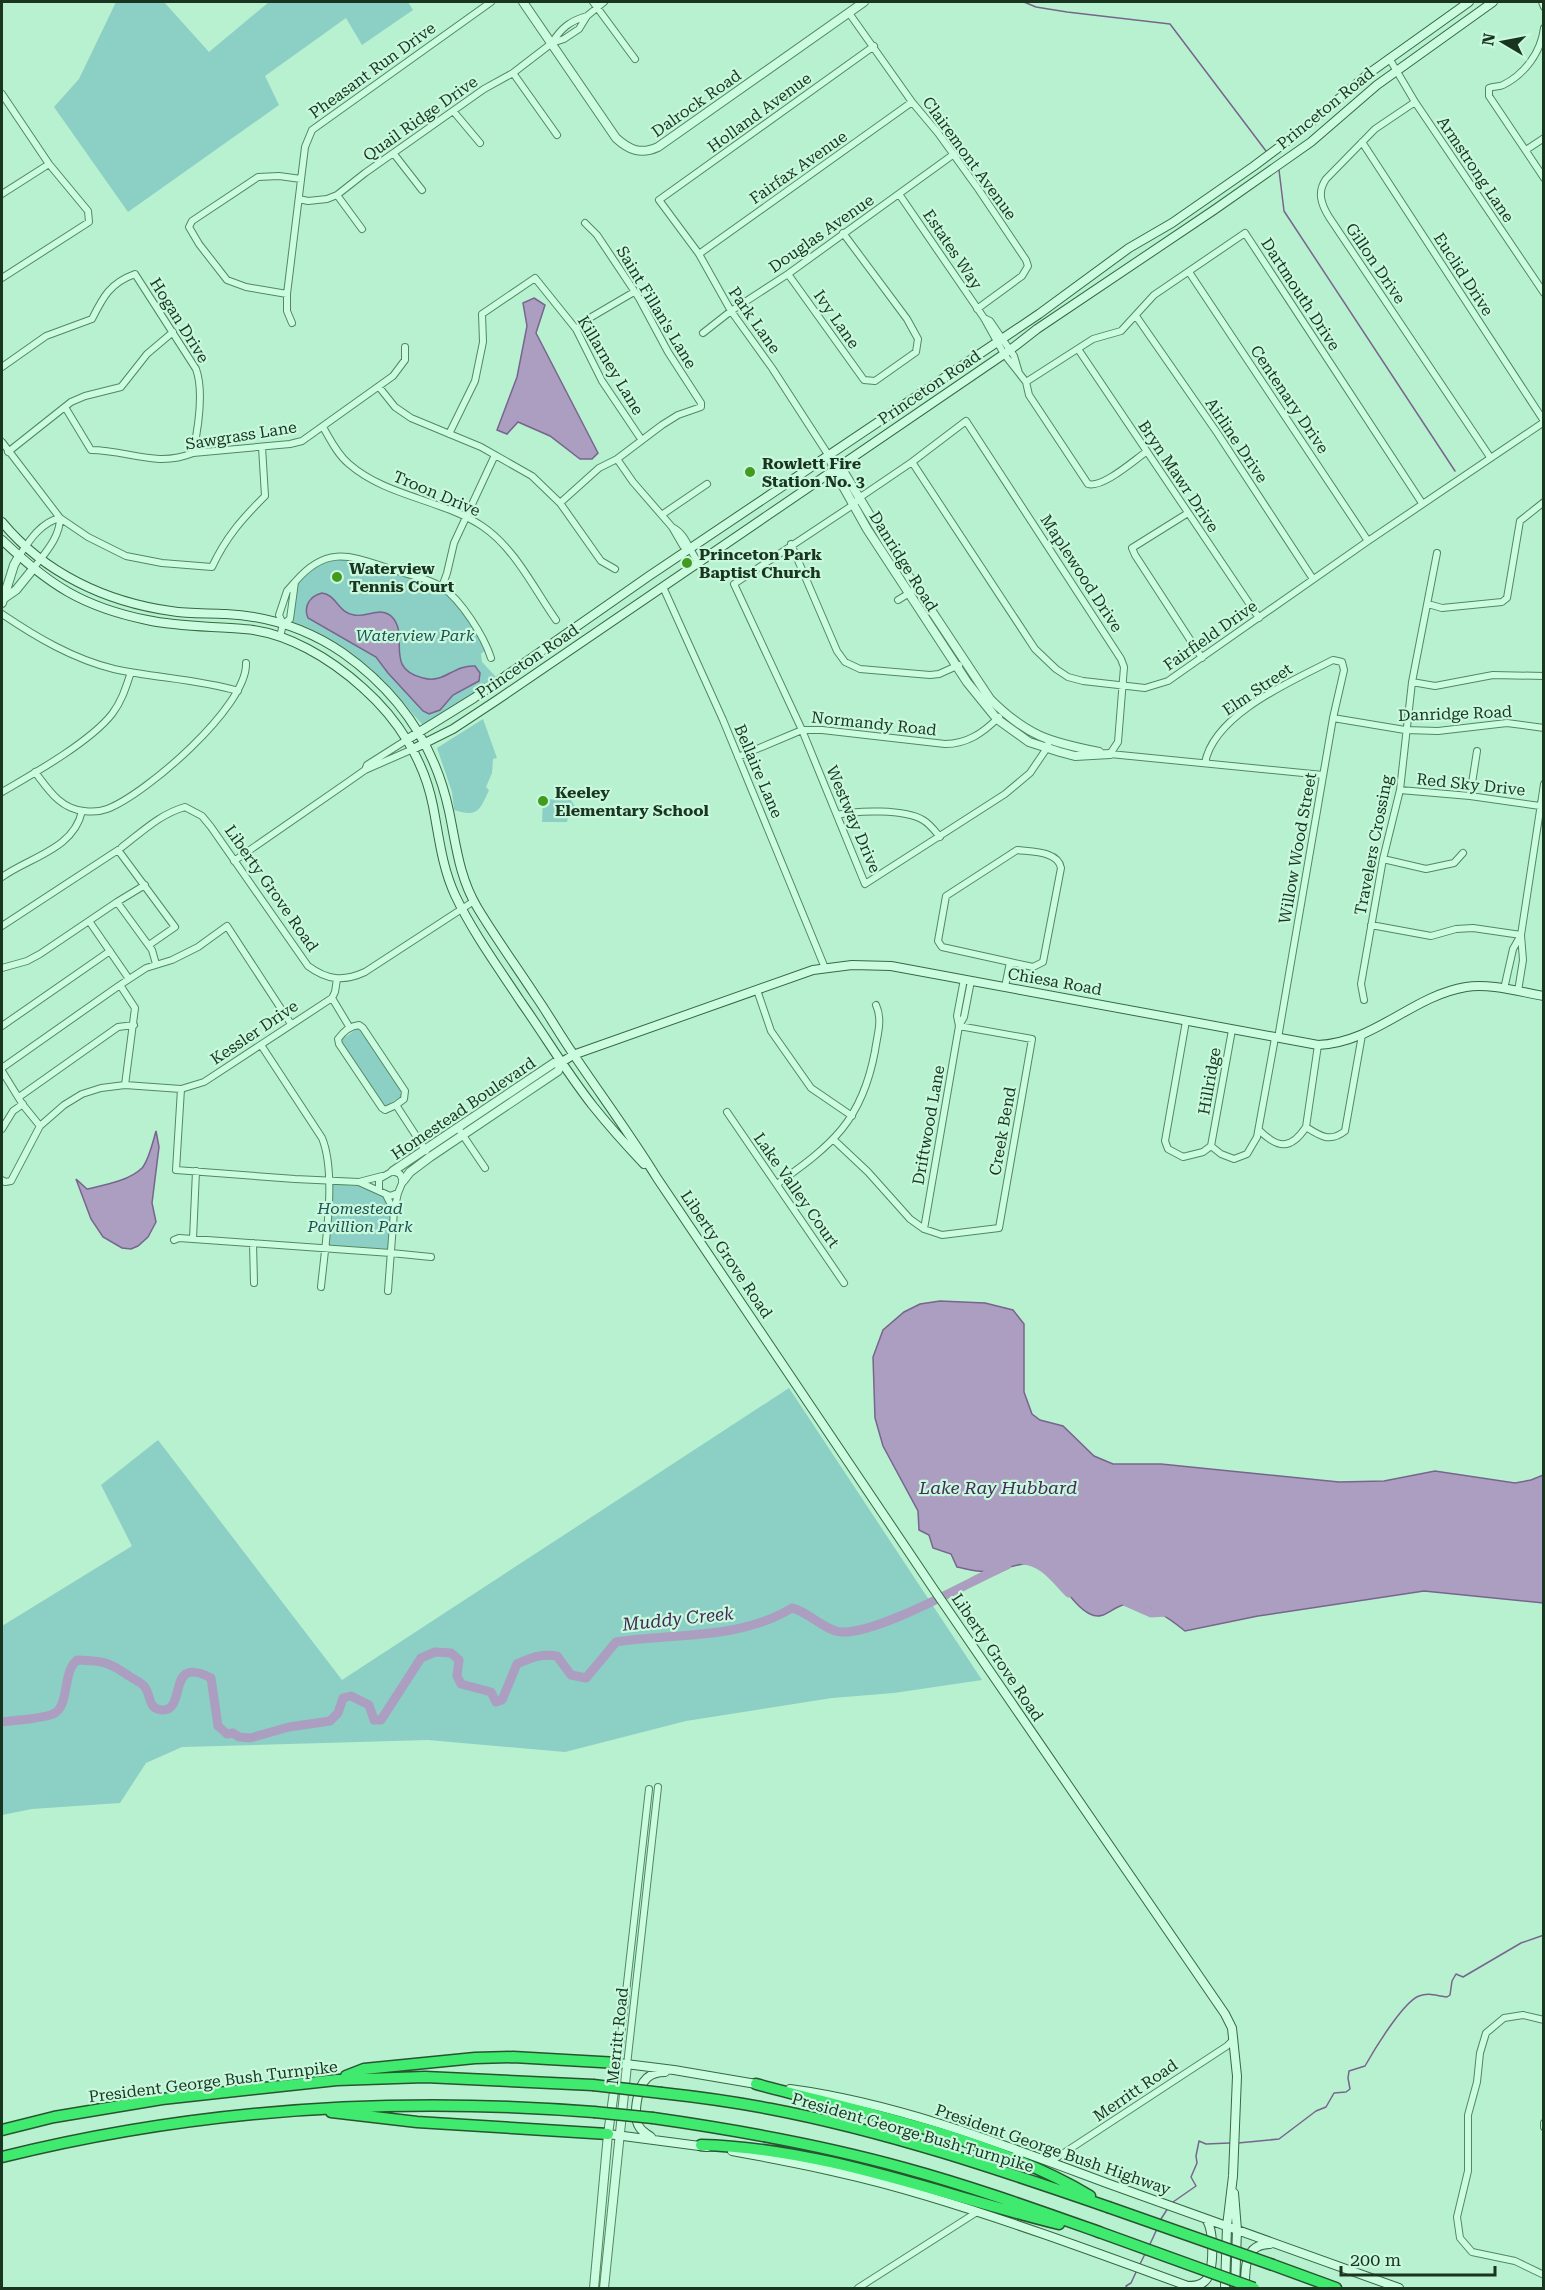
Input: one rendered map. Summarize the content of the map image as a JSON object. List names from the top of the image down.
{
  "streets": {
    "highway": ["President George Bush Turnpike"],
    "main road": [
      "Princeton Road",
      "Liberty Grove Road",
      "Chiesa Road",
      "President George Bush Highway"
    ],
    "street": [
      "Pheasant Run Drive",
      "Dalrock Road",
      "Holland Avenue",
      "Quail Ridge Drive",
      "Clairemont Avenue",
      "Fairfax Avenue",
      "Armstrong Lane",
      "Douglas Avenue",
      "Estates Way",
      "Gillon Drive",
      "Euclid Drive",
      "Dartmouth Drive",
      "Saint Fillan's Lane",
      "Ivy Lane",
      "Hogan Drive",
      "Park Lane",
      "Killarney Lane",
      "Centenary Drive",
      "Sawgrass Lane",
      "Airline Drive",
      "Bryn Mawr Drive",
      "Troon Drive",
      "Danridge Road",
      "Maplewood Drive",
      "Fairfield Drive",
      "Elm Street",
      "Normandy Road",
      "Bellaire Lane",
      "Red Sky Drive",
      "Westway Drive",
      "Travelers Crossing",
      "Willow Wood Street",
      "Kessler Drive",
      "Hillridge",
      "Homestead Boulevard",
      "Driftwood Lane",
      "Creek Bend",
      "Lake Valley Court",
      "Merritt Road"
    ]
  },
  "crossings": [
    ["Pheasant Run Drive", "Quail Ridge Drive"],
    ["Dalrock Road", "Quail Ridge Drive"],
    ["Dalrock Road", "Clairemont Avenue"],
    ["Princeton Road", "Armstrong Lane"],
    ["Princeton Road", "Estates Way"],
    ["Princeton Road", "Park Lane"],
    ["Princeton Road", "Danridge Road"],
    ["Princeton Road", "Bellaire Lane"],
    ["Princeton Road", "Liberty Grove Road"],
    ["Holland Avenue", "Clairemont Avenue"],
    ["Holland Avenue", "Park Lane"],
    ["Clairemont Avenue", "Fairfax Avenue"],
    ["Clairemont Avenue", "Douglas Avenue"],
    ["Clairemont Avenue", "Estates Way"],
    ["Fairfax Avenue", "Park Lane"],
    ["Armstrong Lane", "Gillon Drive"],
    ["Douglas Avenue", "Estates Way"],
    ["Douglas Avenue", "Ivy Lane"],
    ["Douglas Avenue", "Park Lane"],
    ["Estates Way", "Dartmouth Drive"],
    ["Estates Way", "Bryn Mawr Drive"],
    ["Gillon Drive", "Euclid Drive"],
    ["Gillon Drive", "Fairfield Drive"],
    ["Euclid Drive", "Fairfield Drive"],
    ["Dartmouth Drive", "Centenary Drive"],
    ["Dartmouth Drive", "Airline Drive"],
    ["Dartmouth Drive", "Bryn Mawr Drive"],
    ["Dartmouth Drive", "Fairfield Drive"],
    ["Saint Fillan's Lane", "Killarney Lane"],
    ["Hogan Drive", "Sawgrass Lane"],
    ["Park Lane", "Danridge Road"],
    ["Centenary Drive", "Fairfield Drive"],
    ["Sawgrass Lane", "Troon Drive"],
    ["Airline Drive", "Fairfield Drive"],
    ["Bryn Mawr Drive", "Fairfield Drive"],
    ["Danridge Road", "Maplewood Drive"],
    ["Danridge Road", "Elm Street"],
    ["Danridge Road", "Normandy Road"],
    ["Danridge Road", "Westway Drive"],
    ["Danridge Road", "Travelers Crossing"],
    ["Danridge Road", "Willow Wood Street"],
    ["Maplewood Drive", "Fairfield Drive"],
    ["Elm Street", "Willow Wood Street"],
    ["Normandy Road", "Bellaire Lane"],
    ["Normandy Road", "Westway Drive"],
    ["Bellaire Lane", "Chiesa Road"],
    ["Red Sky Drive", "Travelers Crossing"],
    ["Willow Wood Street", "Chiesa Road"],
    ["Liberty Grove Road", "Chiesa Road"],
    ["Liberty Grove Road", "Homestead Boulevard"],
    ["Liberty Grove Road", "Merritt Road"],
    ["Liberty Grove Road", "President George Bush Highway"],
    ["Chiesa Road", "Hillridge"],
    ["Chiesa Road", "Homestead Boulevard"],
    ["Chiesa Road", "Driftwood Lane"],
    ["Kessler Drive", "Homestead Boulevard"],
    ["Driftwood Lane", "Creek Bend"],
    ["Merritt Road", "President George Bush Highway"]
  ],
  "water": ["Lake Ray Hubbard", "Muddy Creek"],
  "parks": ["Waterview Park", "Homestead Pavillion Park"],
  "places": [
    "Rowlett Fire Station No. 3",
    "Princeton Park Baptist Church",
    "Waterview Tennis Court",
    "Keeley Elementary School"
  ],
  "scale_bar": "200 m",
  "north": "left"
}
